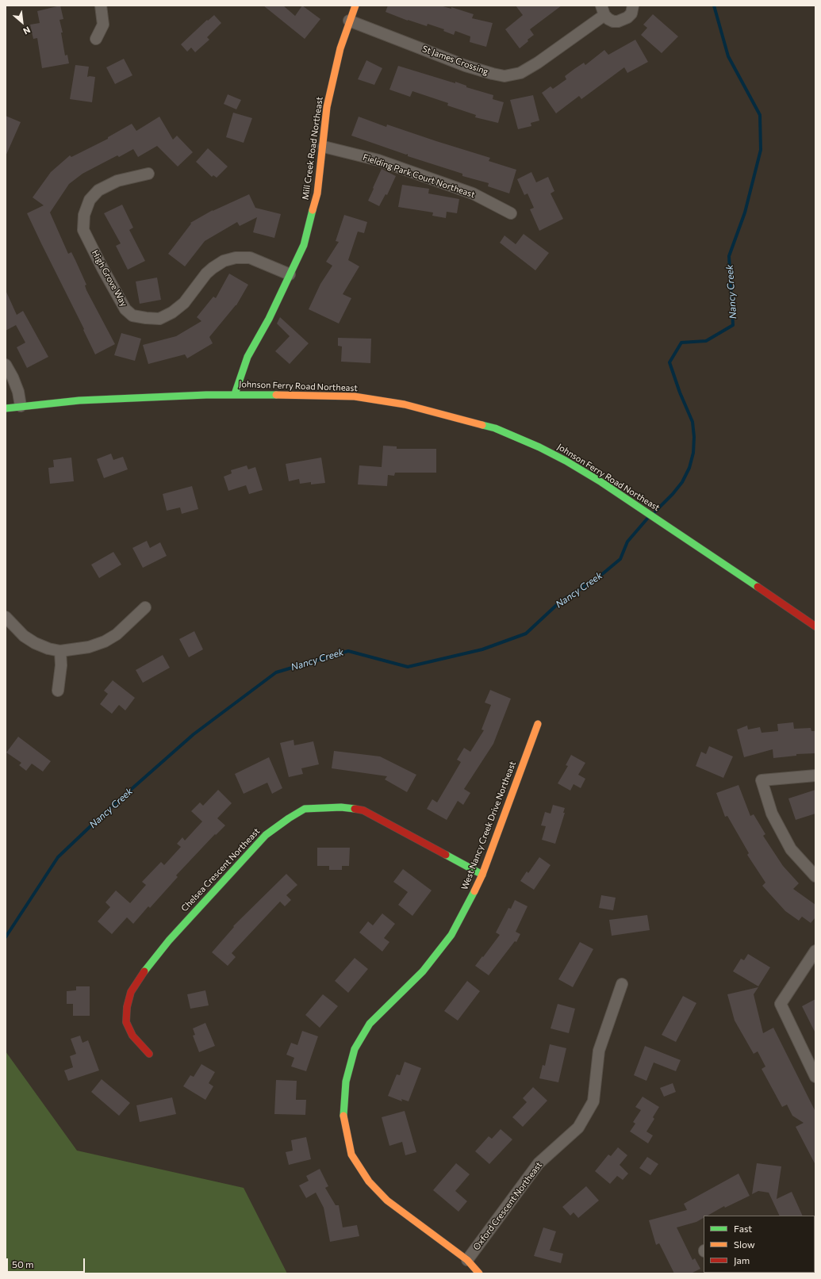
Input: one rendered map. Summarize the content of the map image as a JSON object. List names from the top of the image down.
{
  "streets": {
    "street": [
      "St James Crossing",
      "Mill Creek Road Northeast",
      "Fielding Park Court Northeast",
      "High Grove Way",
      "Johnson Ferry Road Northeast",
      "West Nancy Creek Drive Northeast",
      "Chelsea Crescent Northeast",
      "Oxford Crescent Northeast"
    ]
  },
  "crossings": [
    ["St James Crossing", "Mill Creek Road Northeast"],
    ["Mill Creek Road Northeast", "Fielding Park Court Northeast"],
    ["Mill Creek Road Northeast", "High Grove Way"],
    ["Mill Creek Road Northeast", "Johnson Ferry Road Northeast"],
    ["West Nancy Creek Drive Northeast", "Chelsea Crescent Northeast"],
    ["West Nancy Creek Drive Northeast", "Oxford Crescent Northeast"]
  ],
  "water": ["Nancy Creek"],
  "legend": ["Fast", "Slow", "Jam"],
  "scale_bar": "50 m",
  "north": "bottom right"
}
